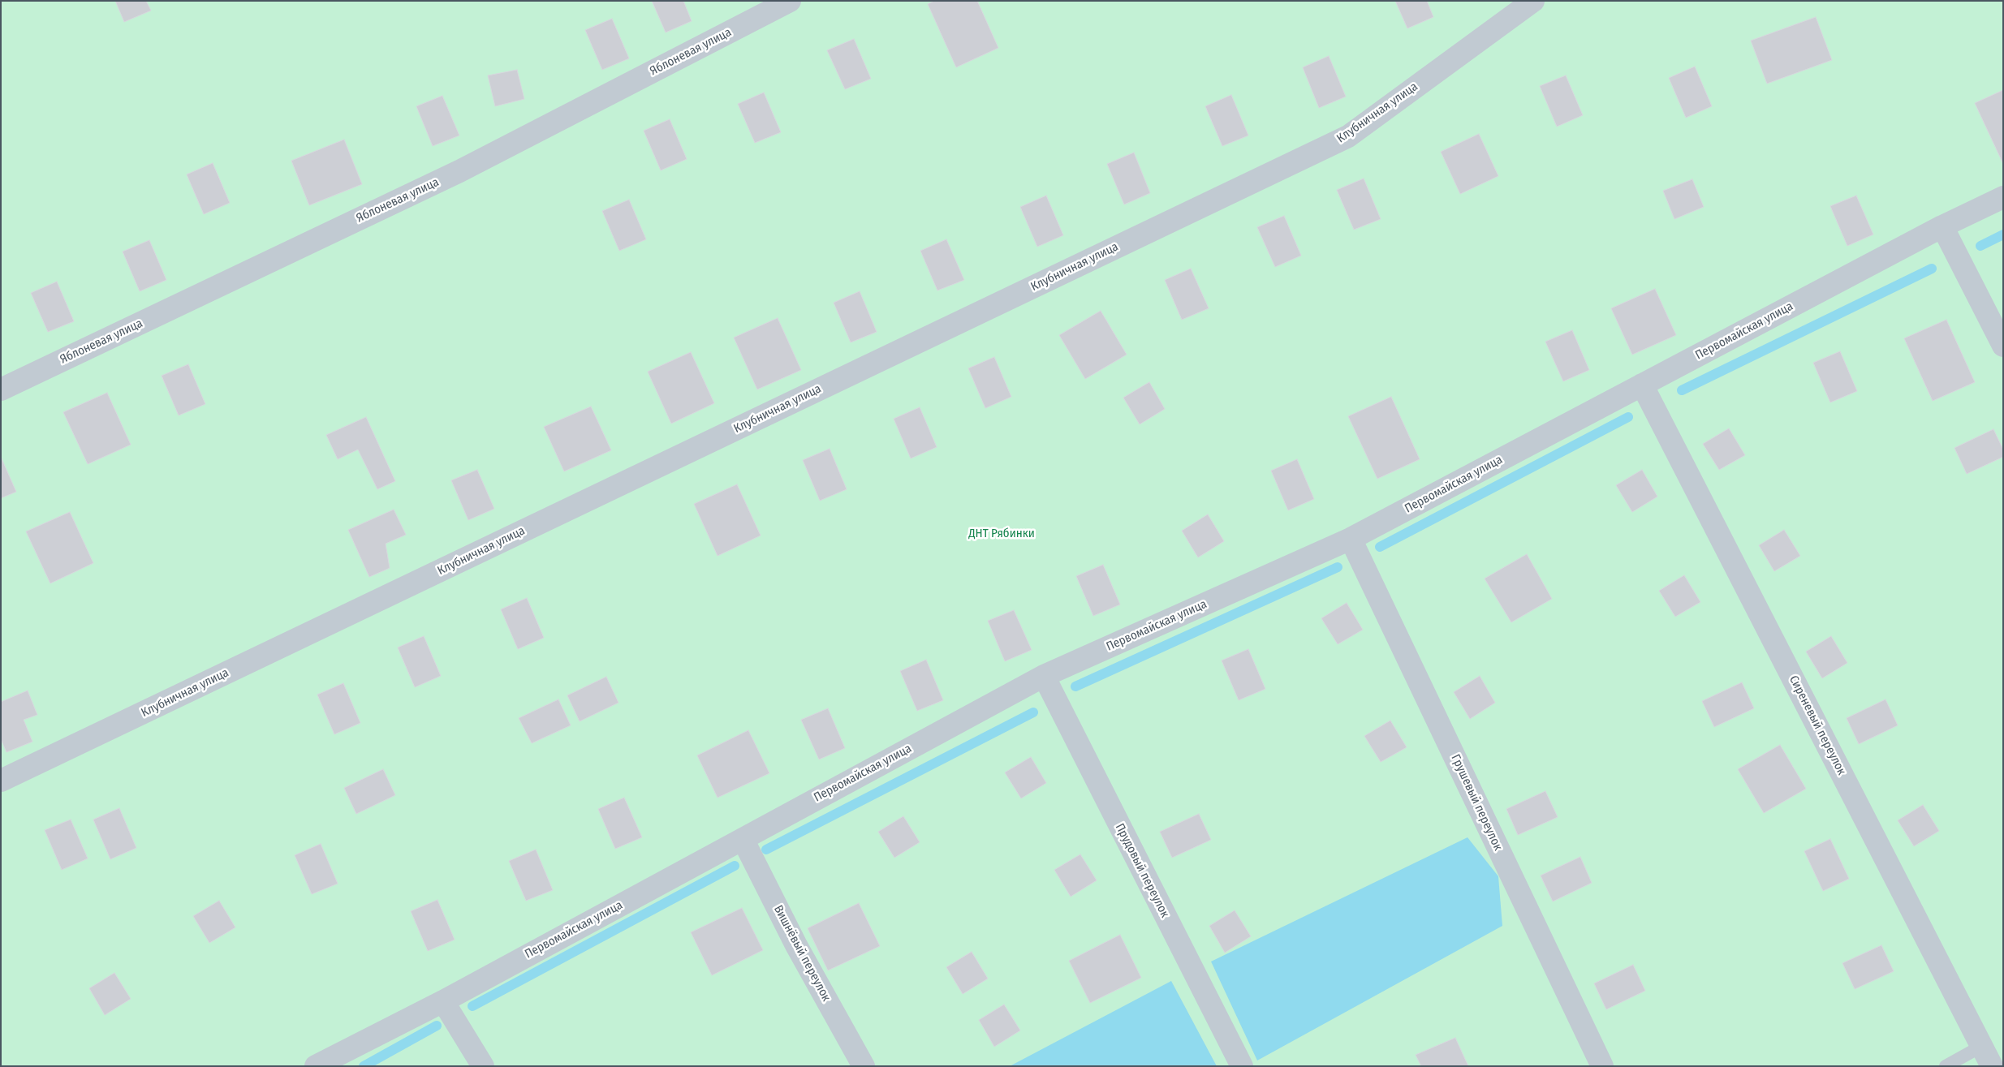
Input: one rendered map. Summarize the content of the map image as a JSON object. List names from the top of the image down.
{
  "streets": {
    "street": [
      "Яблоневая улица",
      "Клубничная улица",
      "Первомайская улица",
      "Сиреневый переулок",
      "Грушевый переулок",
      "Прудовый переулок",
      "Вишнёвый переулок"
    ]
  },
  "crossings": [
    ["Первомайская улица", "Сиреневый переулок"],
    ["Первомайская улица", "Грушевый переулок"],
    ["Первомайская улица", "Прудовый переулок"],
    ["Первомайская улица", "Вишнёвый переулок"]
  ],
  "parks": ["ДНТ Рябинки"]
}
